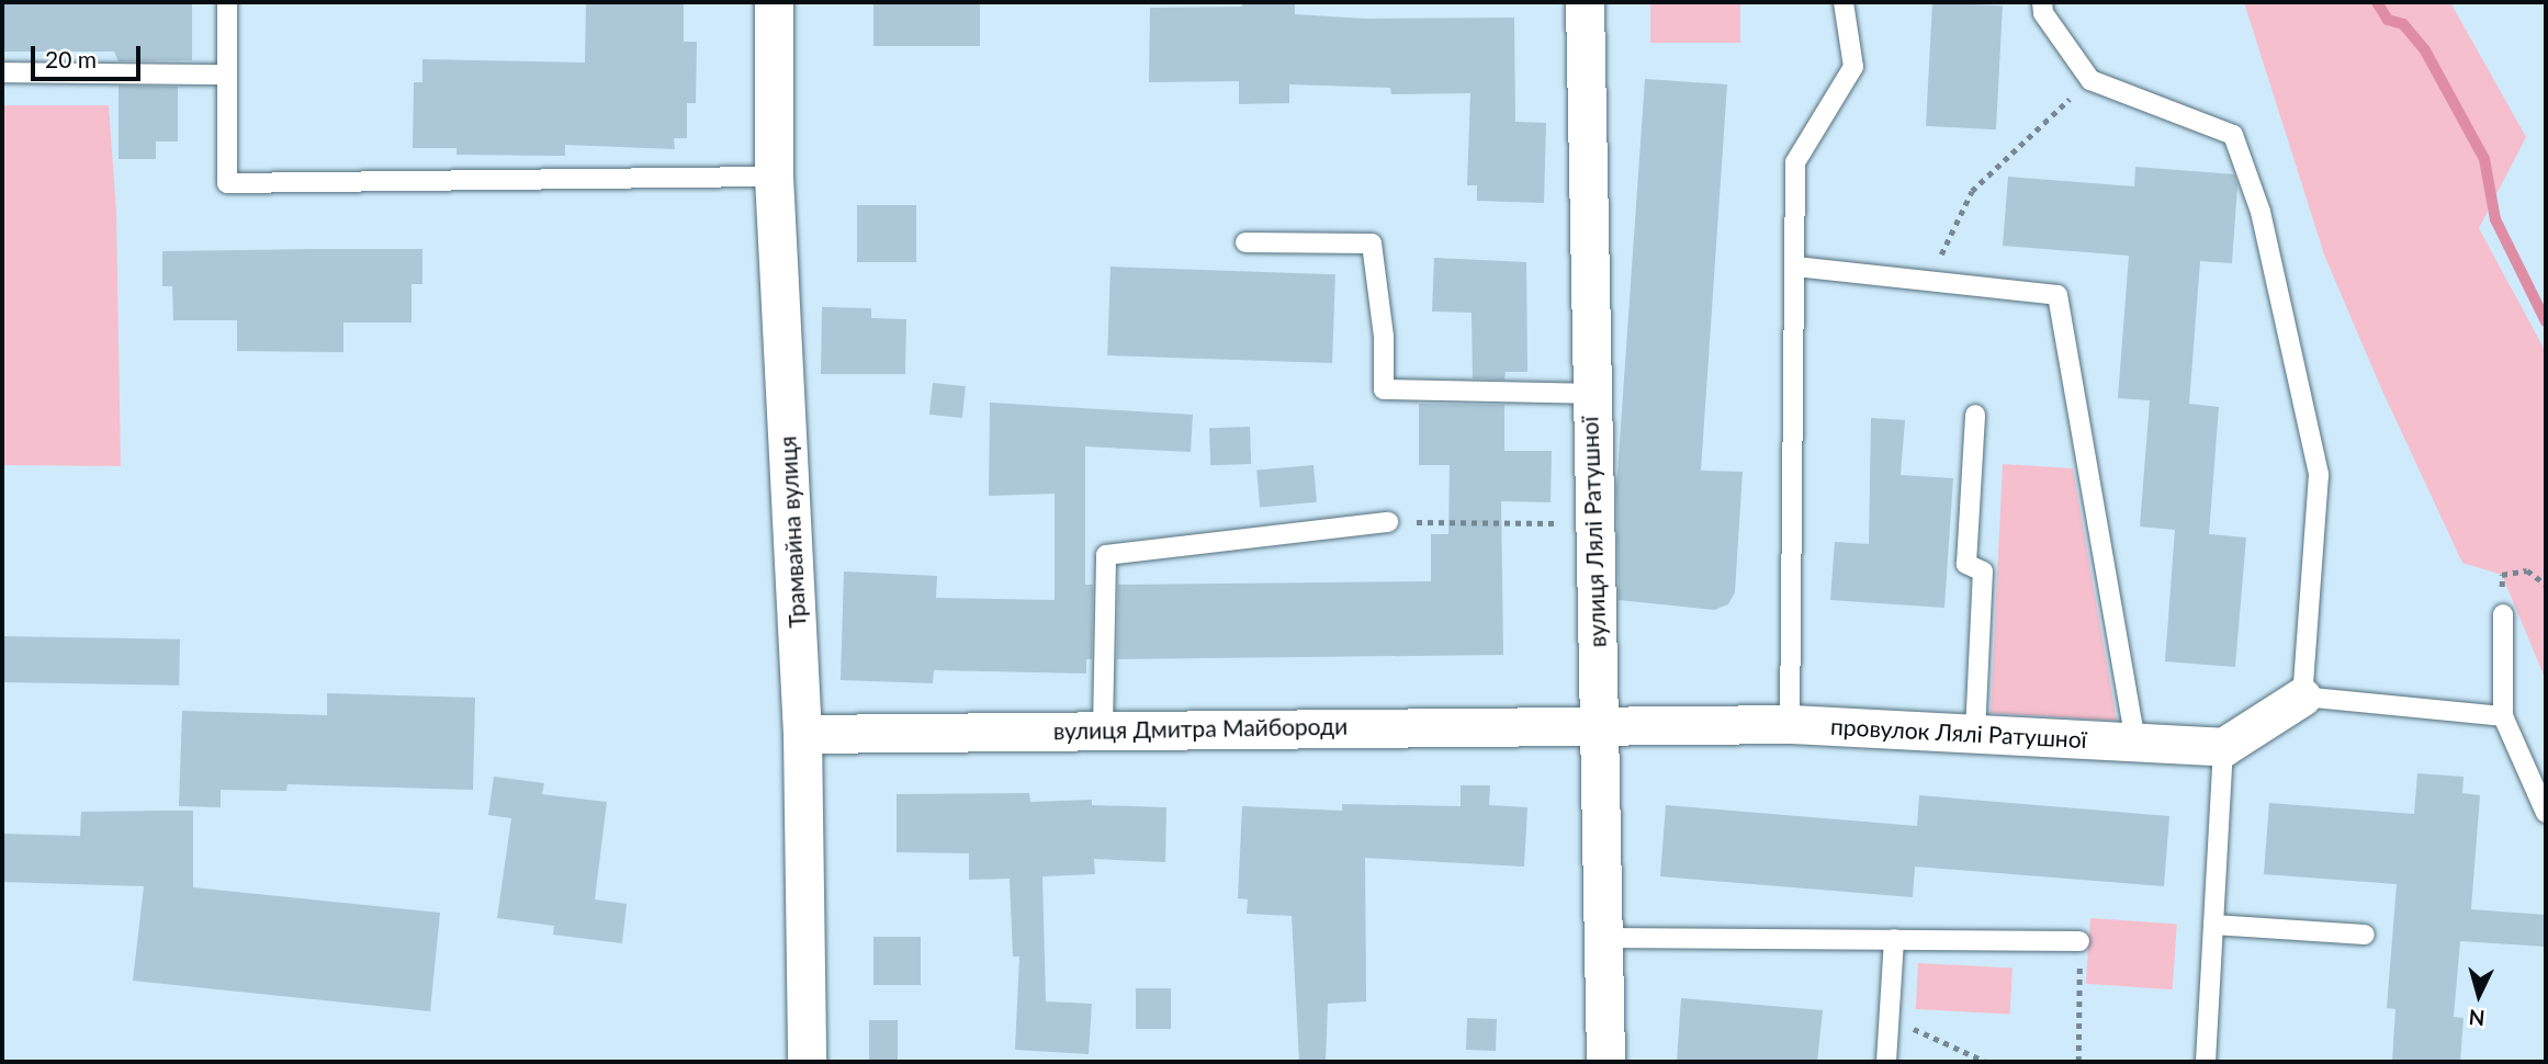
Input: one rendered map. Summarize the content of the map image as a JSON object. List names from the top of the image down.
{
  "streets": {
    "street": [
      "Трамвайна вулиця",
      "вулиця Лялі Ратушної",
      "вулиця Дмитра Майбороди",
      "провулок Лялі Ратушної"
    ]
  },
  "crossings": [
    ["Трамвайна вулиця", "вулиця Дмитра Майбороди"],
    ["вулиця Лялі Ратушної", "вулиця Дмитра Майбороди"],
    ["вулиця Лялі Ратушної", "провулок Лялі Ратушної"],
    ["вулиця Дмитра Майбороди", "провулок Лялі Ратушної"]
  ],
  "scale_bar": "20 m",
  "north": "bottom"
}
